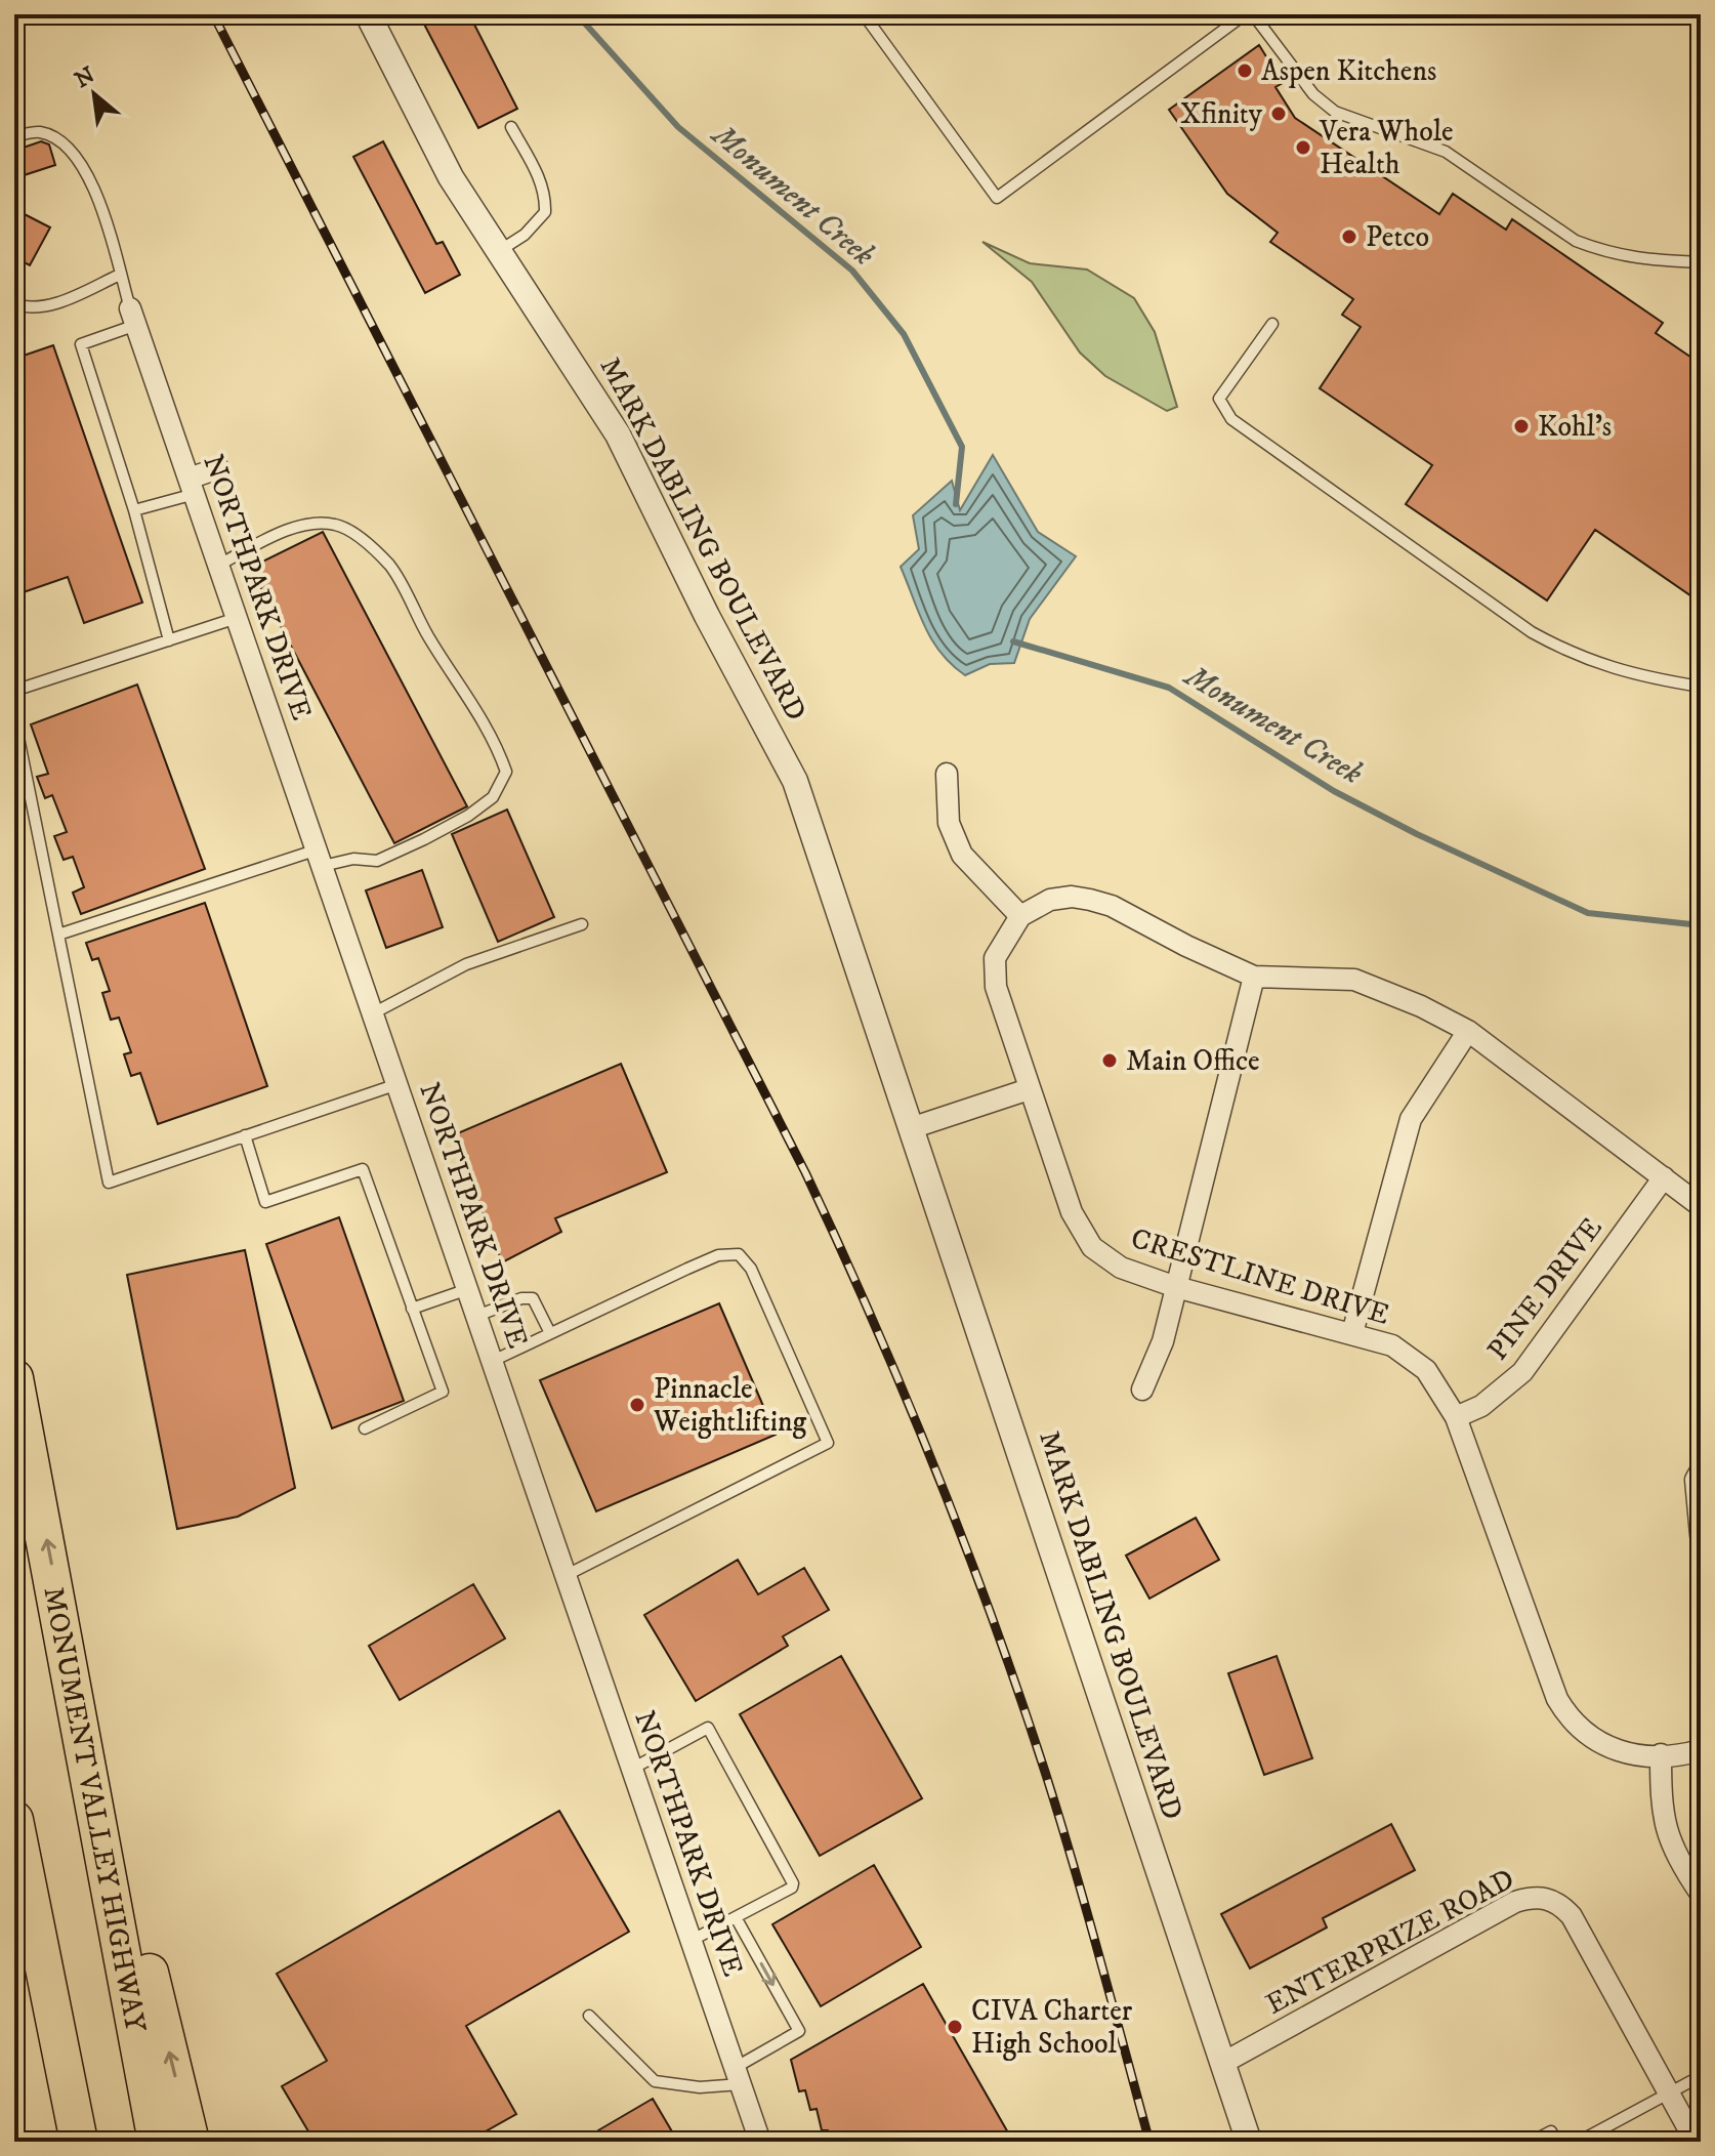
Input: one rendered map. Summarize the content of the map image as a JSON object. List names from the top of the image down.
{
  "streets": {
    "highway": ["MONUMENT VALLEY HIGHWAY"],
    "street": [
      "MARK DABLING BOULEVARD",
      "NORTHPARK DRIVE",
      "CRESTLINE DRIVE",
      "PINE DRIVE",
      "ENTERPRIZE ROAD"
    ]
  },
  "crossings": [
    ["MARK DABLING BOULEVARD", "ENTERPRIZE ROAD"],
    ["CRESTLINE DRIVE", "PINE DRIVE"]
  ],
  "one_way": ["MONUMENT VALLEY HIGHWAY"],
  "water": ["Monument Creek"],
  "places": [
    "Aspen Kitchens",
    "Xfinity",
    "Vera Whole Health",
    "Petco",
    "Kohl's",
    "Main Office",
    "Pinnacle Weightlifting",
    "CIVA Charter High School"
  ],
  "north": "top left"
}
